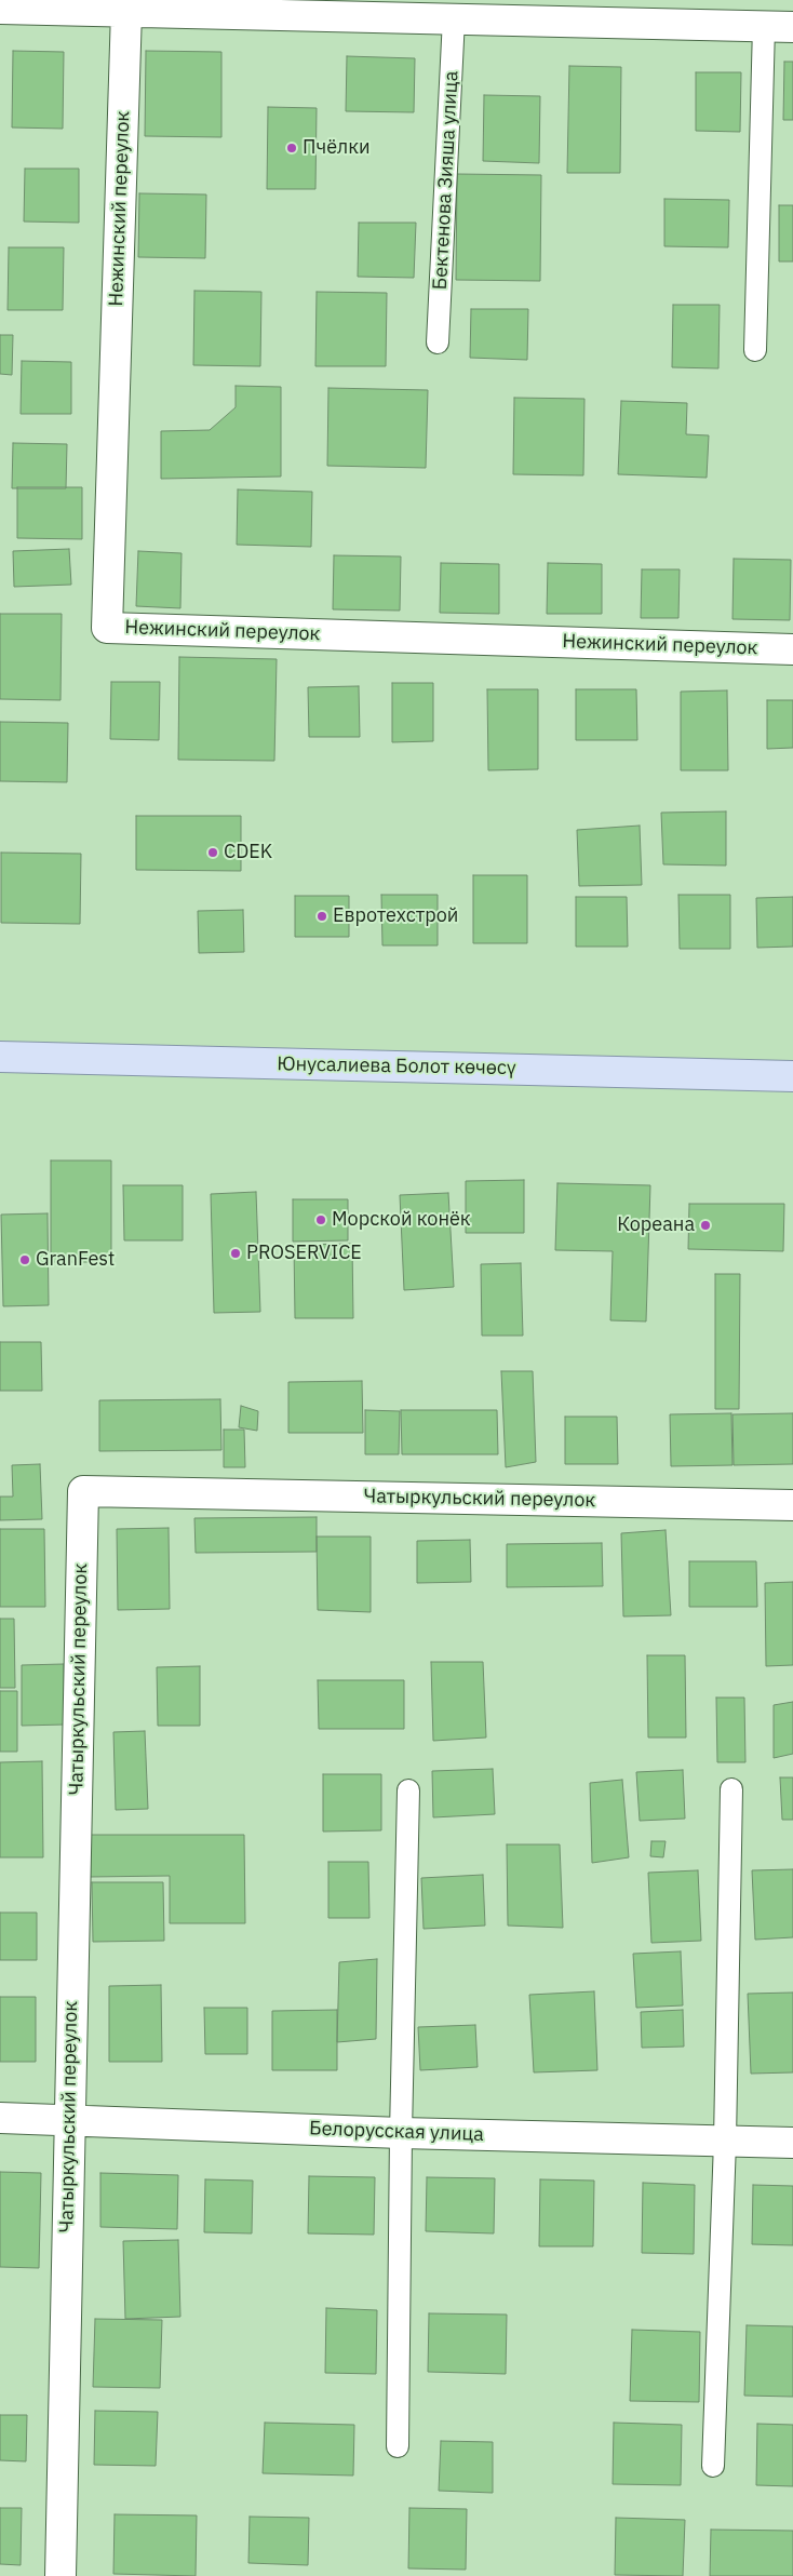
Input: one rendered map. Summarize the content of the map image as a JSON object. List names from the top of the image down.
{
  "streets": {
    "main road": ["Юнусалиева Болот көчөсү"],
    "street": ["Нежинский переулок", "Чатыркульский переулок", "Белорусская улица"],
    "lane": ["Бектенова Зияша улица"]
  },
  "crossings": [
    ["Чатыркульский переулок", "Белорусская улица"]
  ],
  "places": [
    "Пчёлки",
    "CDEK",
    "Евротехстрой",
    "Морской конёк",
    "Кореана",
    "PROSERVICE",
    "GranFest"
  ]
}
